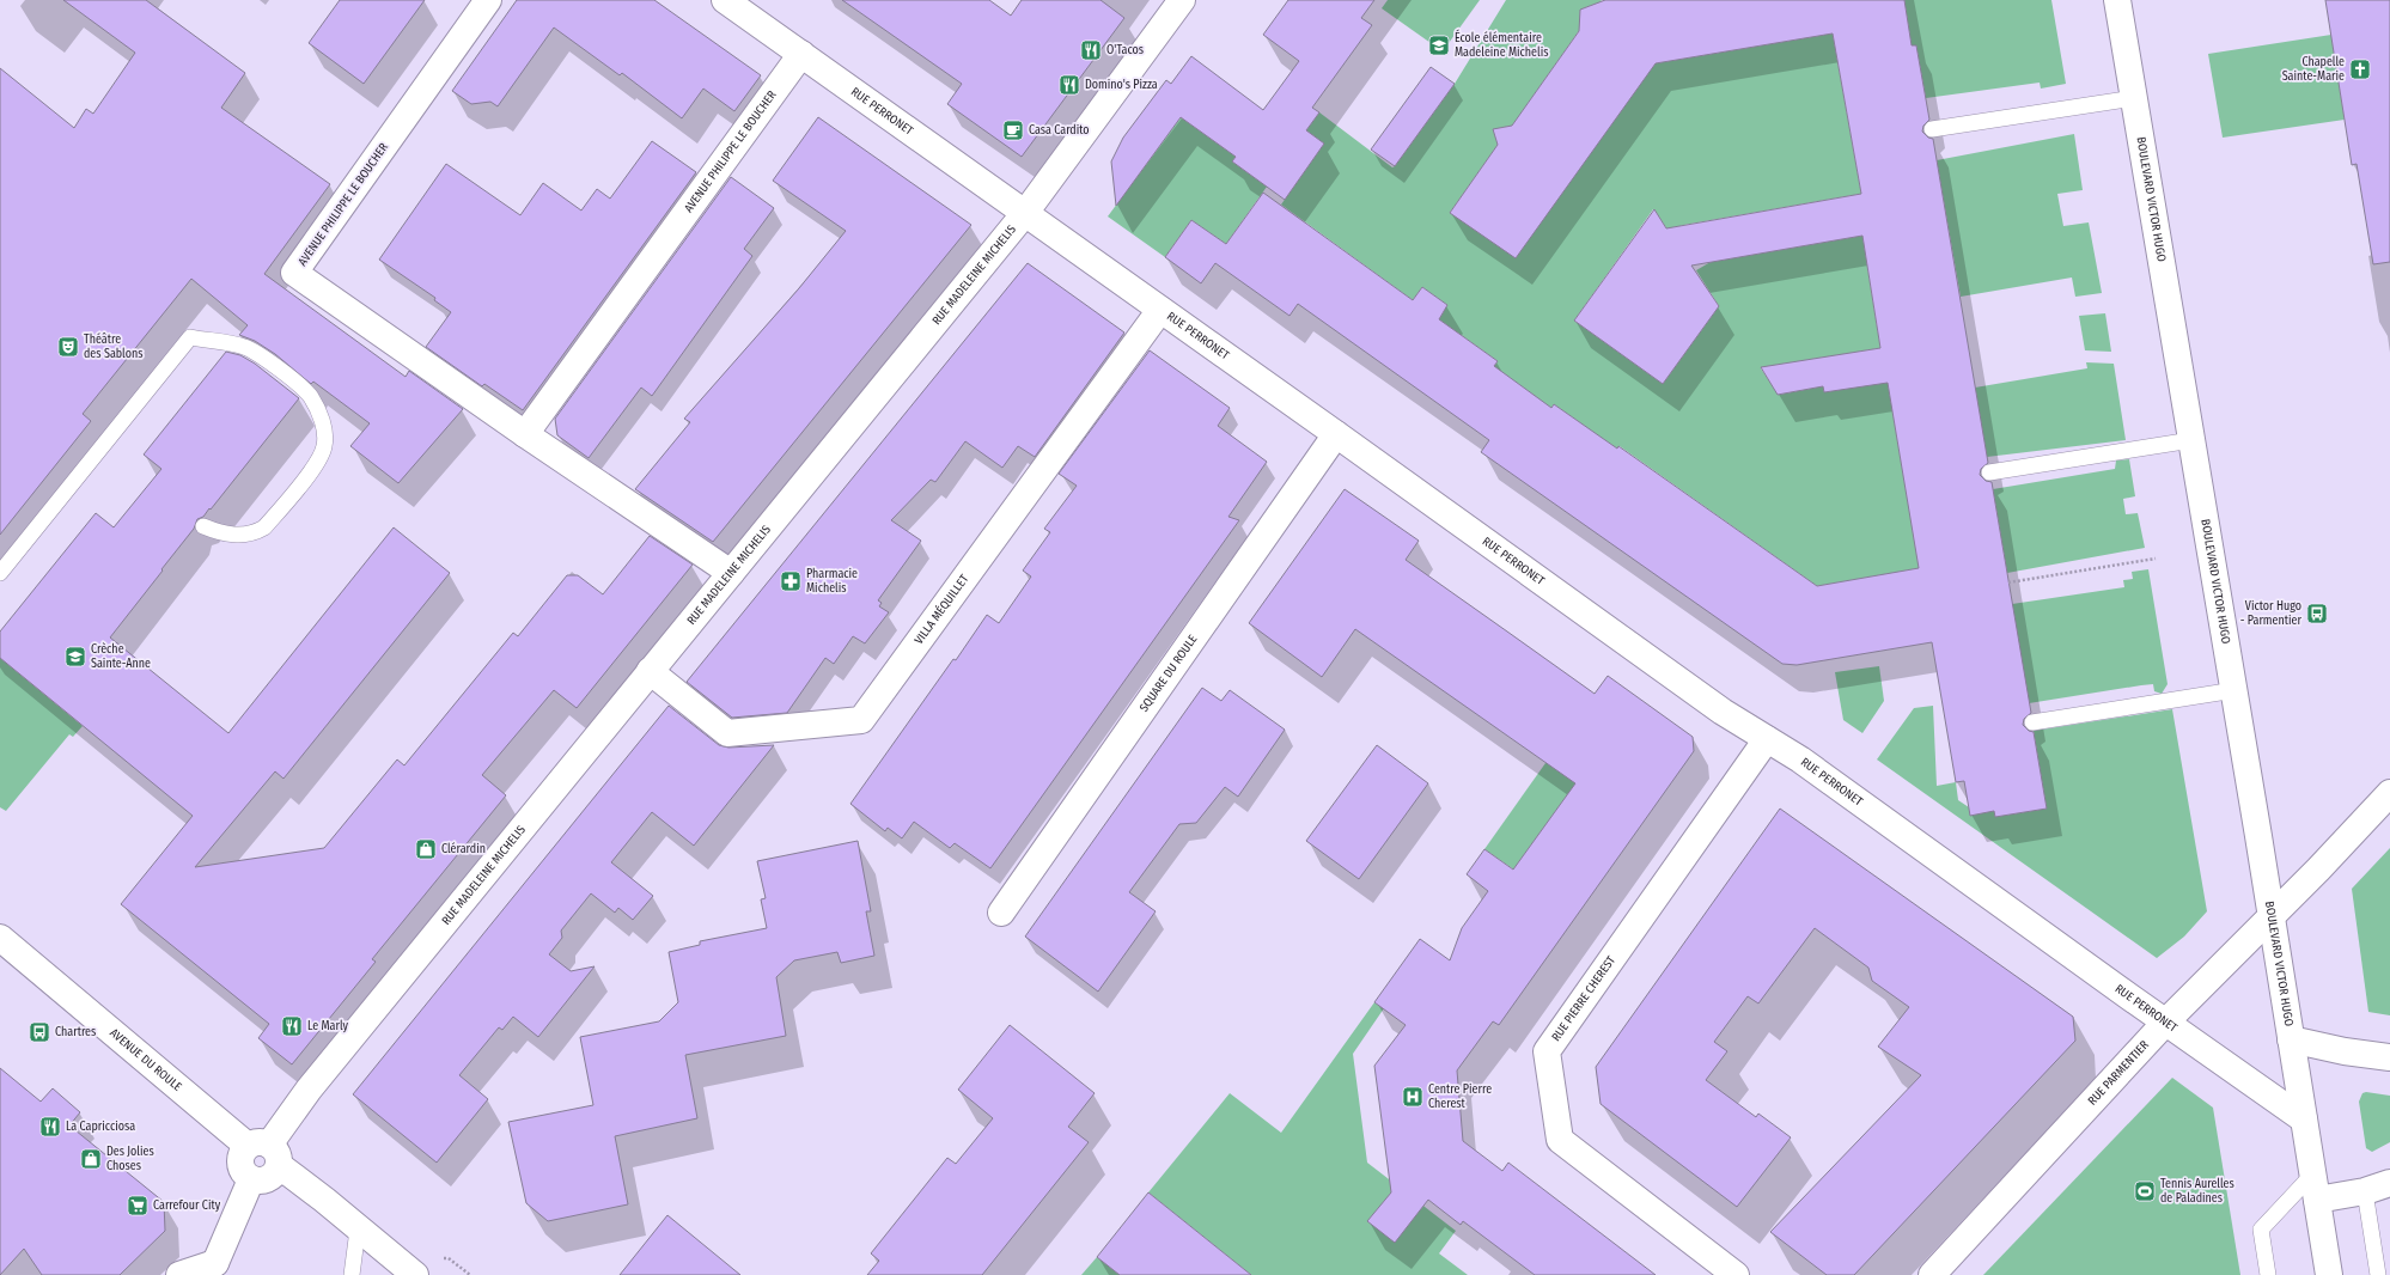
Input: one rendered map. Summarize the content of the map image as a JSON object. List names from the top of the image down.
{
  "streets": {
    "street": [
      "RUE PERRONET",
      "AVENUE PHILIPPE LE BOUCHER",
      "BOULEVARD VICTOR HUGO",
      "RUE MADELEINE MICHELIS",
      "VILLA MÉQUILLET",
      "SQUARE DU ROULE",
      "RUE PIERRE CHEREST",
      "AVENUE DU ROULE",
      "RUE PARMENTIER"
    ]
  },
  "crossings": [
    ["RUE PERRONET", "AVENUE PHILIPPE LE BOUCHER"],
    ["RUE PERRONET", "BOULEVARD VICTOR HUGO"],
    ["RUE PERRONET", "RUE MADELEINE MICHELIS"],
    ["RUE PERRONET", "VILLA MÉQUILLET"],
    ["RUE PERRONET", "SQUARE DU ROULE"],
    ["RUE PERRONET", "RUE PIERRE CHEREST"],
    ["RUE PERRONET", "RUE PARMENTIER"],
    ["AVENUE PHILIPPE LE BOUCHER", "RUE MADELEINE MICHELIS"],
    ["BOULEVARD VICTOR HUGO", "RUE PARMENTIER"],
    ["RUE MADELEINE MICHELIS", "VILLA MÉQUILLET"],
    ["RUE MADELEINE MICHELIS", "AVENUE DU ROULE"]
  ],
  "places": {
    "school or university": ["École élémentaire Madeleine Michelis", "Crèche Sainte-Anne"],
    "restaurant": [
      "O'Tacos",
      "Domino's Pizza",
      "Le Marly",
      "La Capricciosa"
    ],
    "church": ["Chapelle Sainte-Marie"],
    "cafe": ["Casa Cardito"],
    "theatre": ["Théâtre des Sablons"],
    "pharmacy": ["Pharmacie Michelis"],
    "bus stop": ["Victor Hugo - Parmentier", "Chartres"],
    "shop": ["Clérardin", "Des Jolies Choses"],
    "hospital": ["Centre Pierre Cherest"],
    "sports": ["Tennis Aurelles de Paladines"],
    "supermarket": ["Carrefour City"]
  }
}
